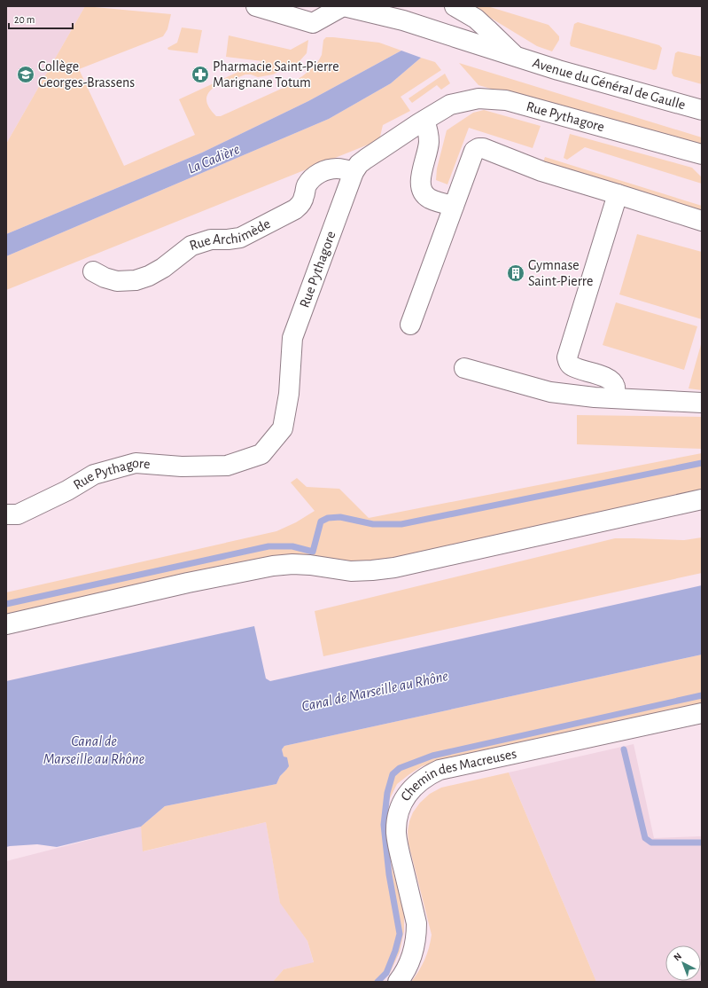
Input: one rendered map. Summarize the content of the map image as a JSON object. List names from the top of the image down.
{
  "streets": {
    "street": [
      "Avenue du Général de Gaulle",
      "Rue Pythagore",
      "Rue Archimède",
      "Chemin des Macreuses"
    ]
  },
  "crossings": [
    ["Rue Pythagore", "Rue Archimède"]
  ],
  "water": ["La Cadière", "Canal de Marseille au Rhône"],
  "places": {
    "school or university": ["Collège Georges-Brassens"],
    "pharmacy": ["Pharmacie Saint-Pierre Marignane Totum"],
    "building": ["Gymnase Saint-Pierre"]
  },
  "scale_bar": "20 m",
  "north": "top left"
}
